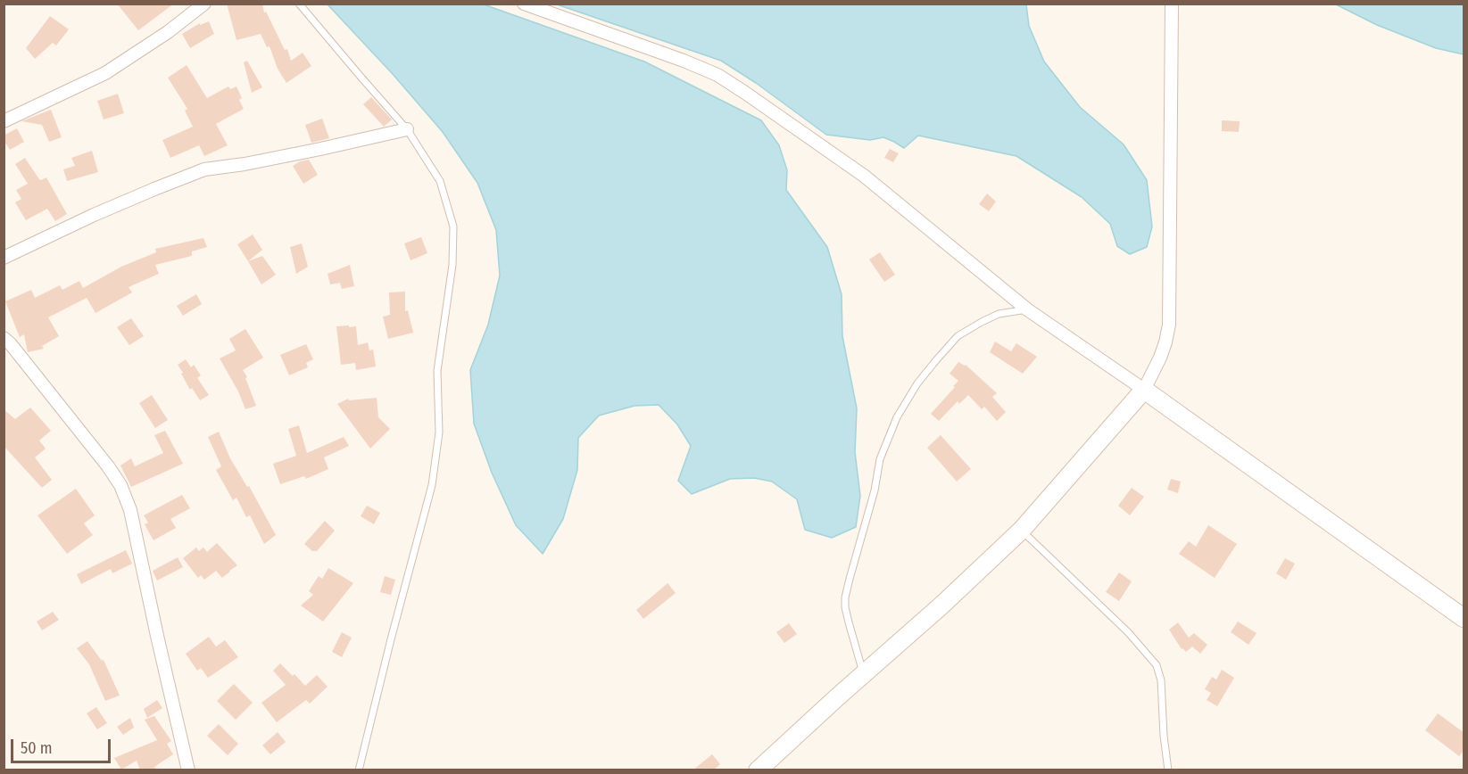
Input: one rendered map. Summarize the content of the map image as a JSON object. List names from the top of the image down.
{
  "scale_bar": "50 m"
}
